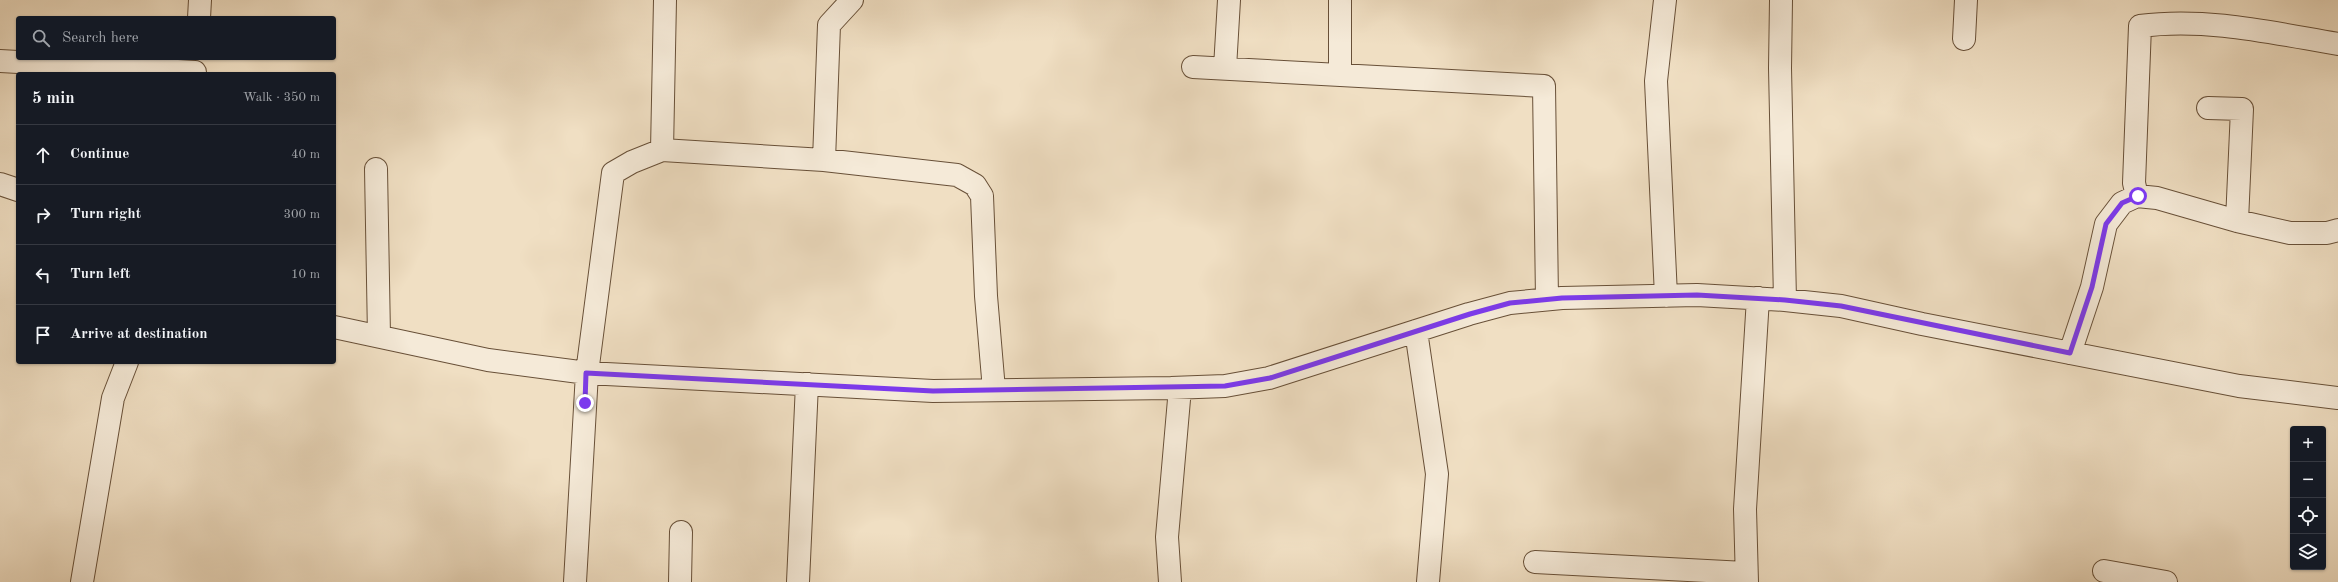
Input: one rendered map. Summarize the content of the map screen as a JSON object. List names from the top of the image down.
{
  "page": {
    "search": "Search here",
    "heading": ["5 min", "Walk · 350 m"],
    "list": [
      ["Continue", "40 m"],
      ["Turn right", "300 m"],
      ["Turn left", "10 m"],
      "Arrive at destination"
    ],
    "map_buttons": ["+", "−"]
  }
}
